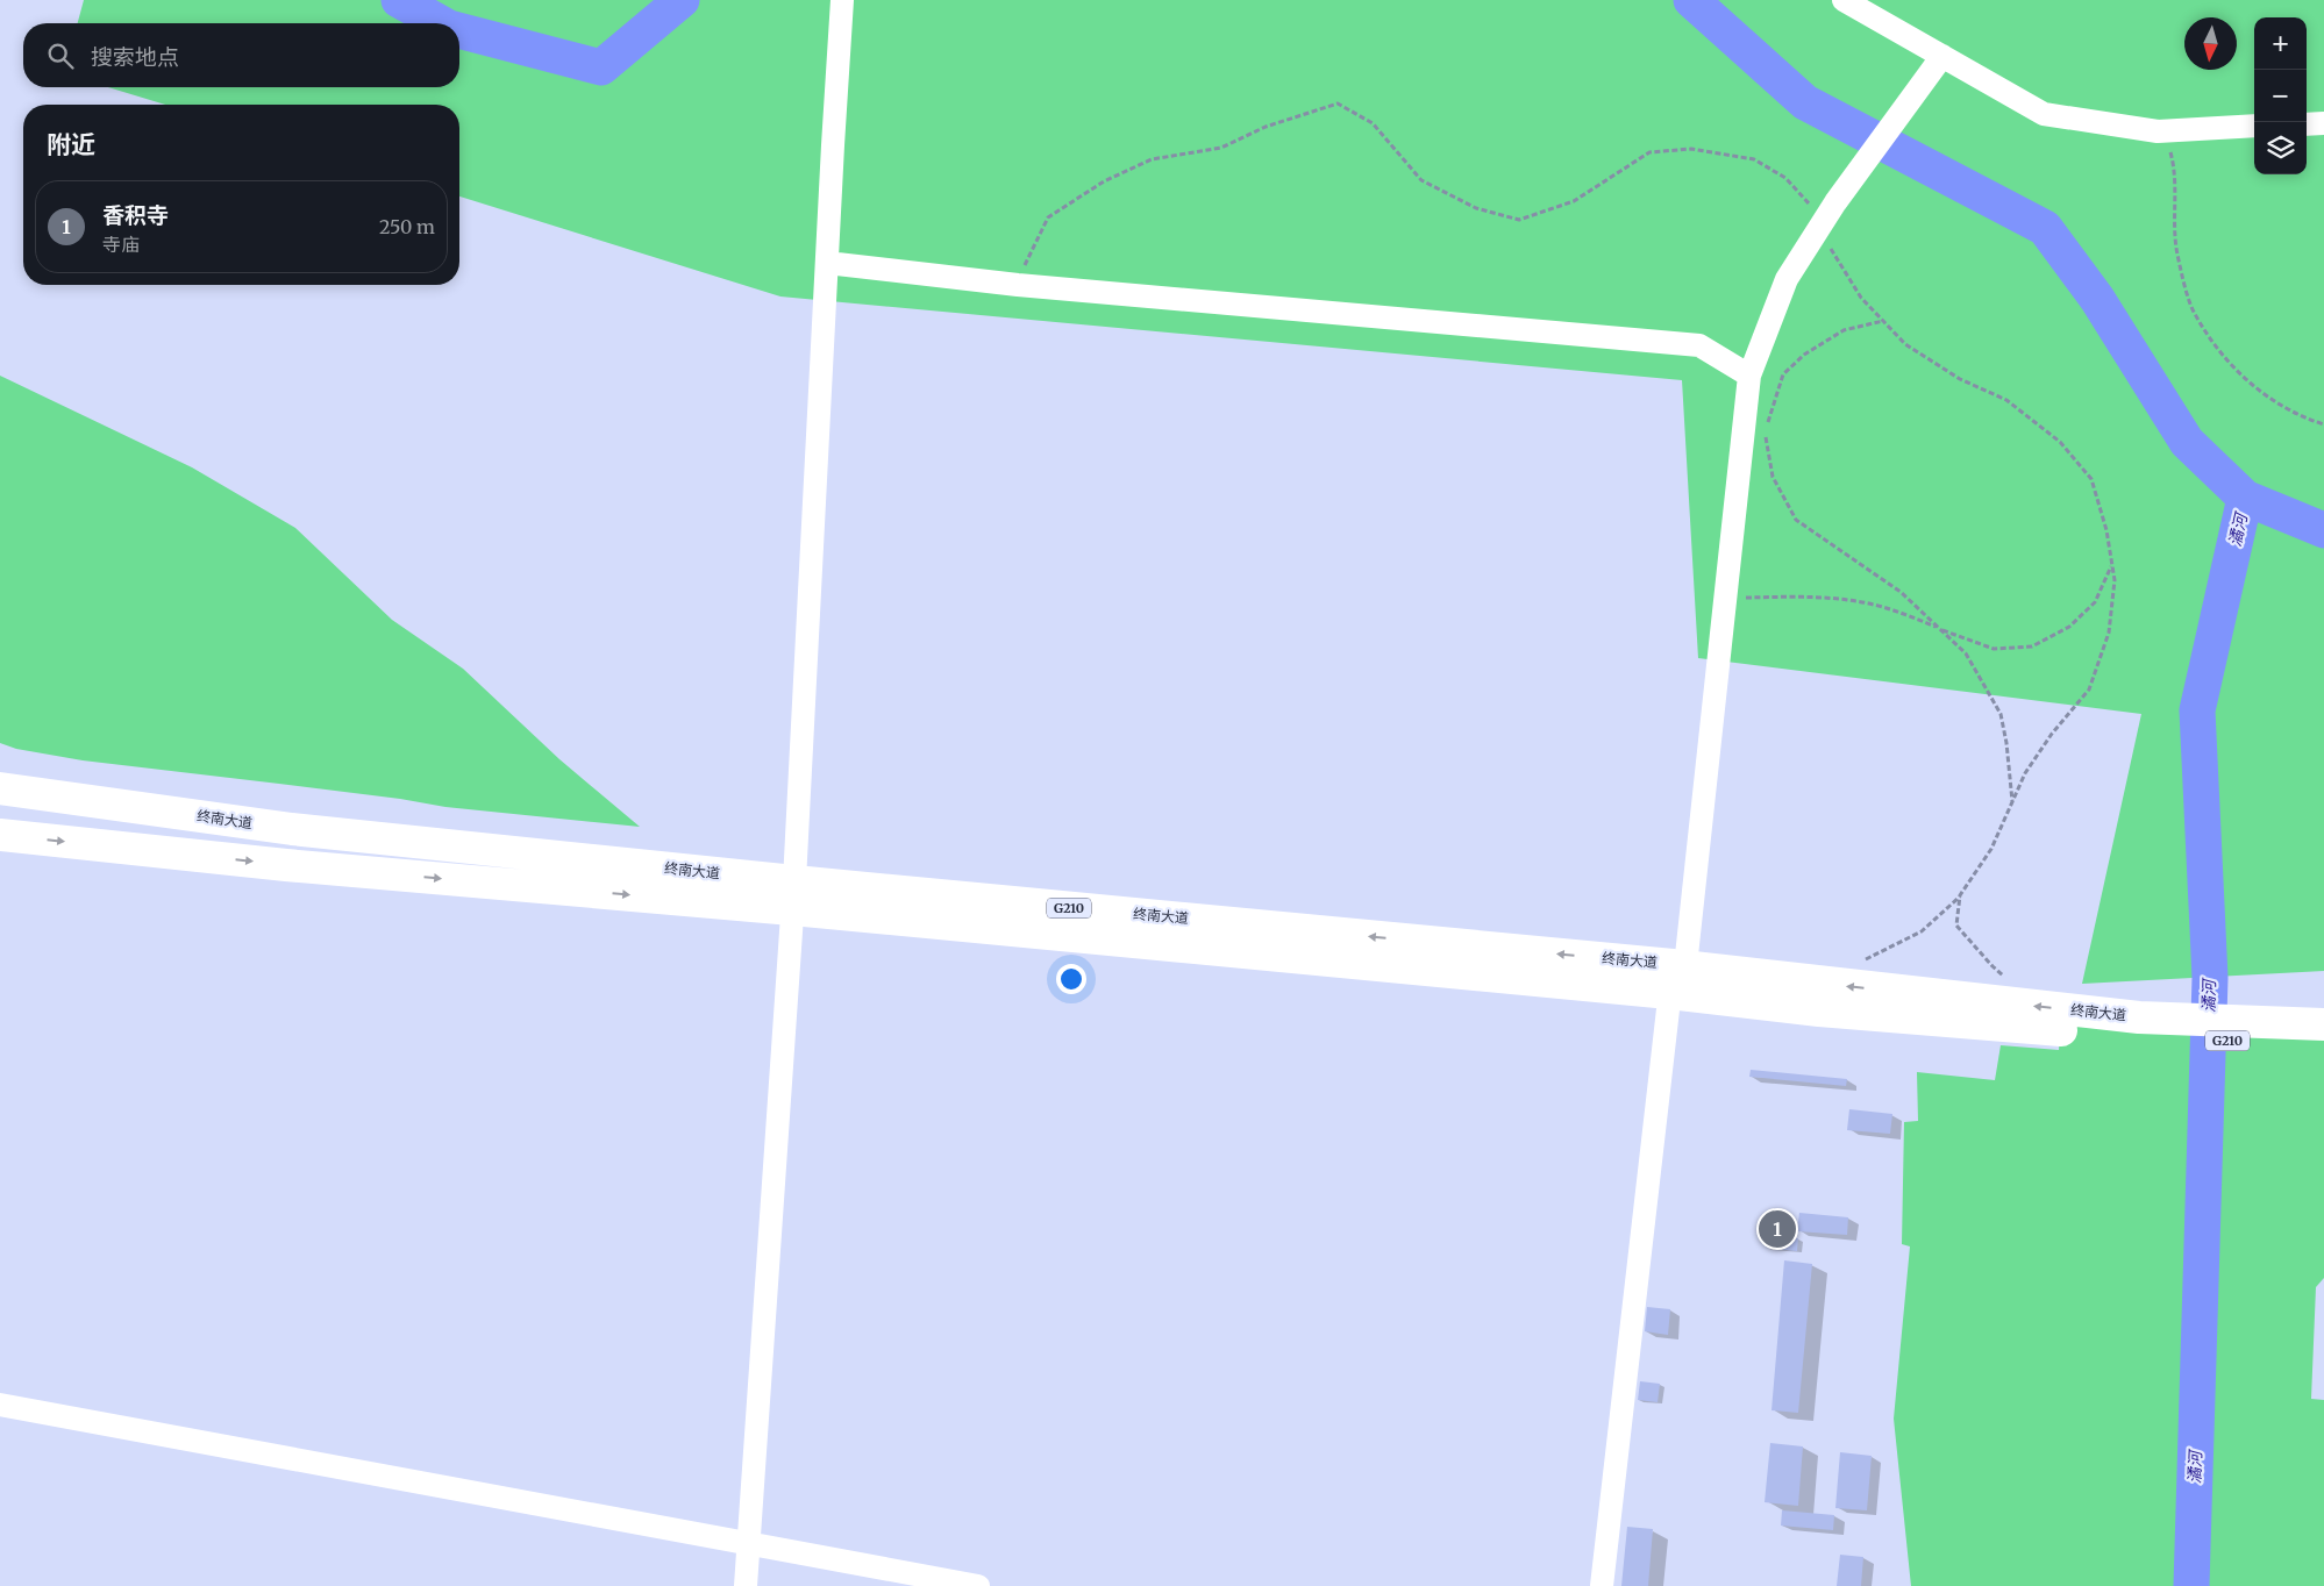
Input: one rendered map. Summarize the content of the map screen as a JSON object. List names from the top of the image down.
{
  "streets": {
    "highway": ["终南大道", "G210"]
  },
  "water": ["潏河"],
  "north": "bottom",
  "page": {
    "map_buttons": ["+", "−"],
    "search": "搜索地点",
    "heading": "附近",
    "list": [
      {
        "mark": "1",
        "name": "香积寺",
        "note": "寺庙",
        "value": "250 m"
      }
    ],
    "pins": "1"
  }
}
